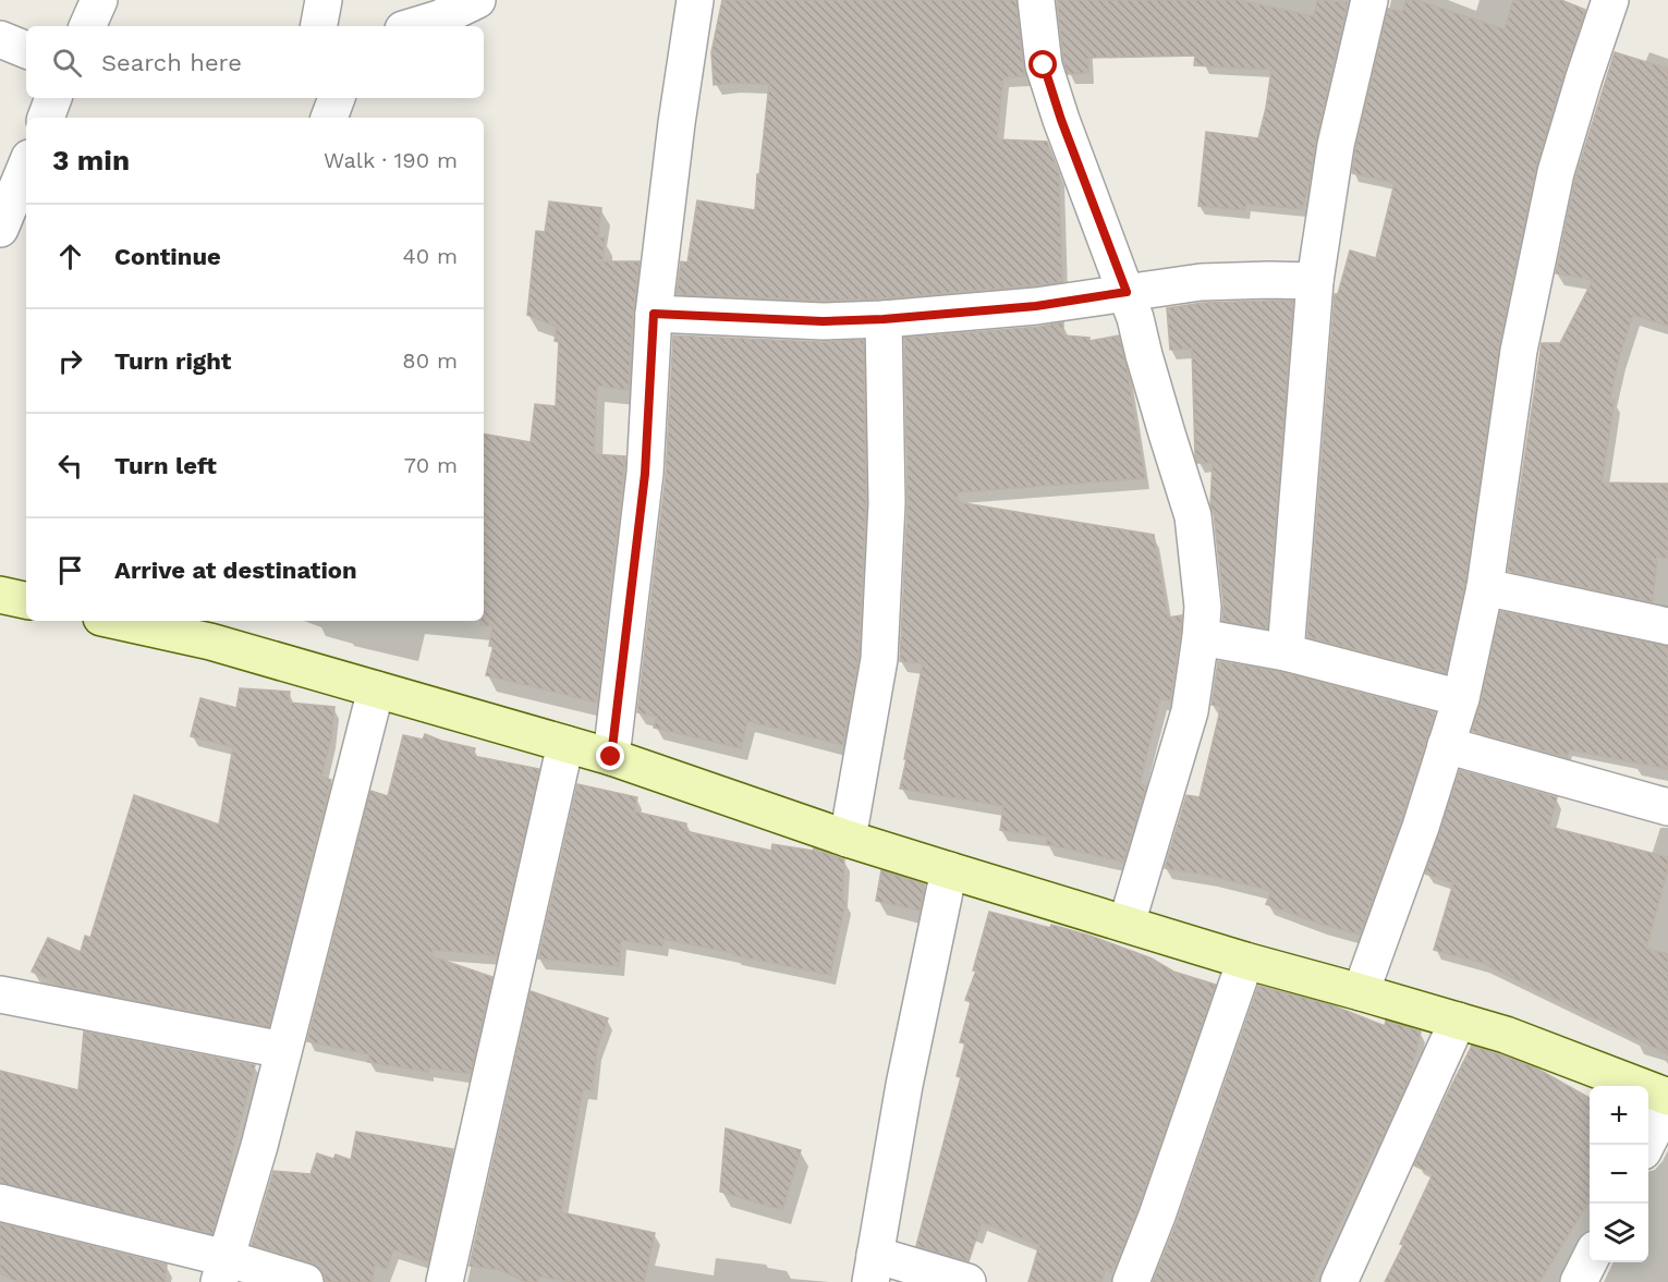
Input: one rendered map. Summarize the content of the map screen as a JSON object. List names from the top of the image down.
{
  "page": {
    "search": "Search here",
    "heading": ["3 min", "Walk · 190 m"],
    "list": [
      ["Continue", "40 m"],
      ["Turn right", "80 m"],
      ["Turn left", "70 m"],
      "Arrive at destination"
    ],
    "map_buttons": ["+", "−"]
  }
}
